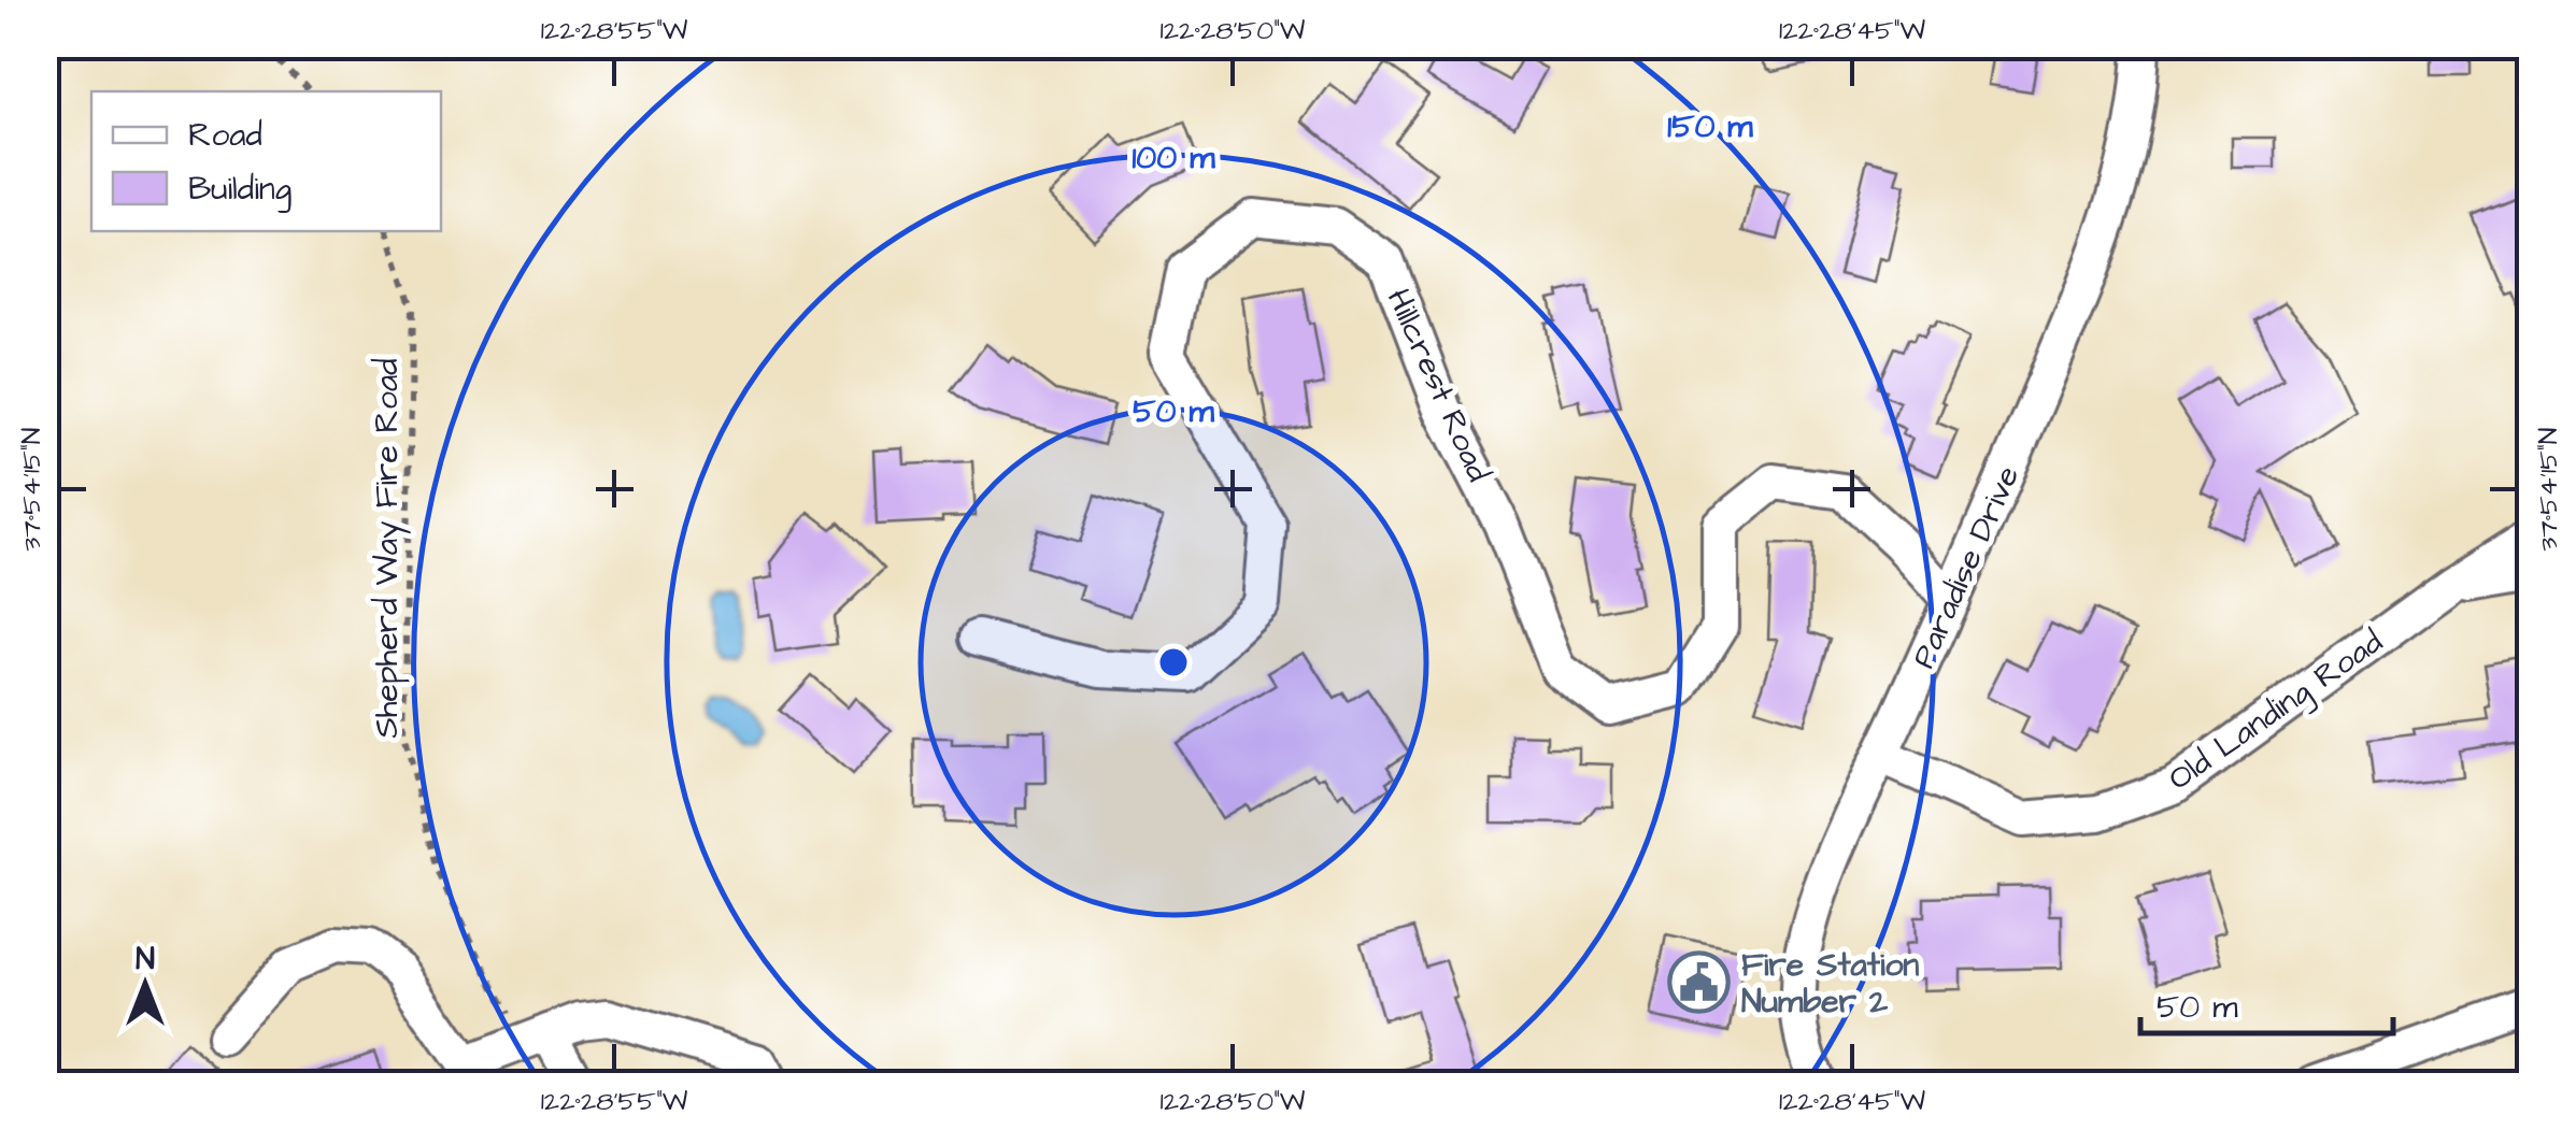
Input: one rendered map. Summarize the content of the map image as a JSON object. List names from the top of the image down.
{
  "streets": {
    "street": ["Hillcrest Road", "Paradise Drive", "Old Landing Road"],
    "path": ["Shepherd Way Fire Road"]
  },
  "crossings": [
    ["Hillcrest Road", "Paradise Drive"],
    ["Paradise Drive", "Old Landing Road"]
  ],
  "places": {
    "public building": ["Fire Station Number 2"]
  },
  "legend": ["Road", "Building"],
  "scale_bar": "50 m",
  "north": "top",
  "coordinates": [
    "122°28'55\"W",
    "122°28'50\"W",
    "122°28'45\"W",
    "37°54'15\"N"
  ],
  "rings": ["150 m", "100 m", "50 m"]
}
